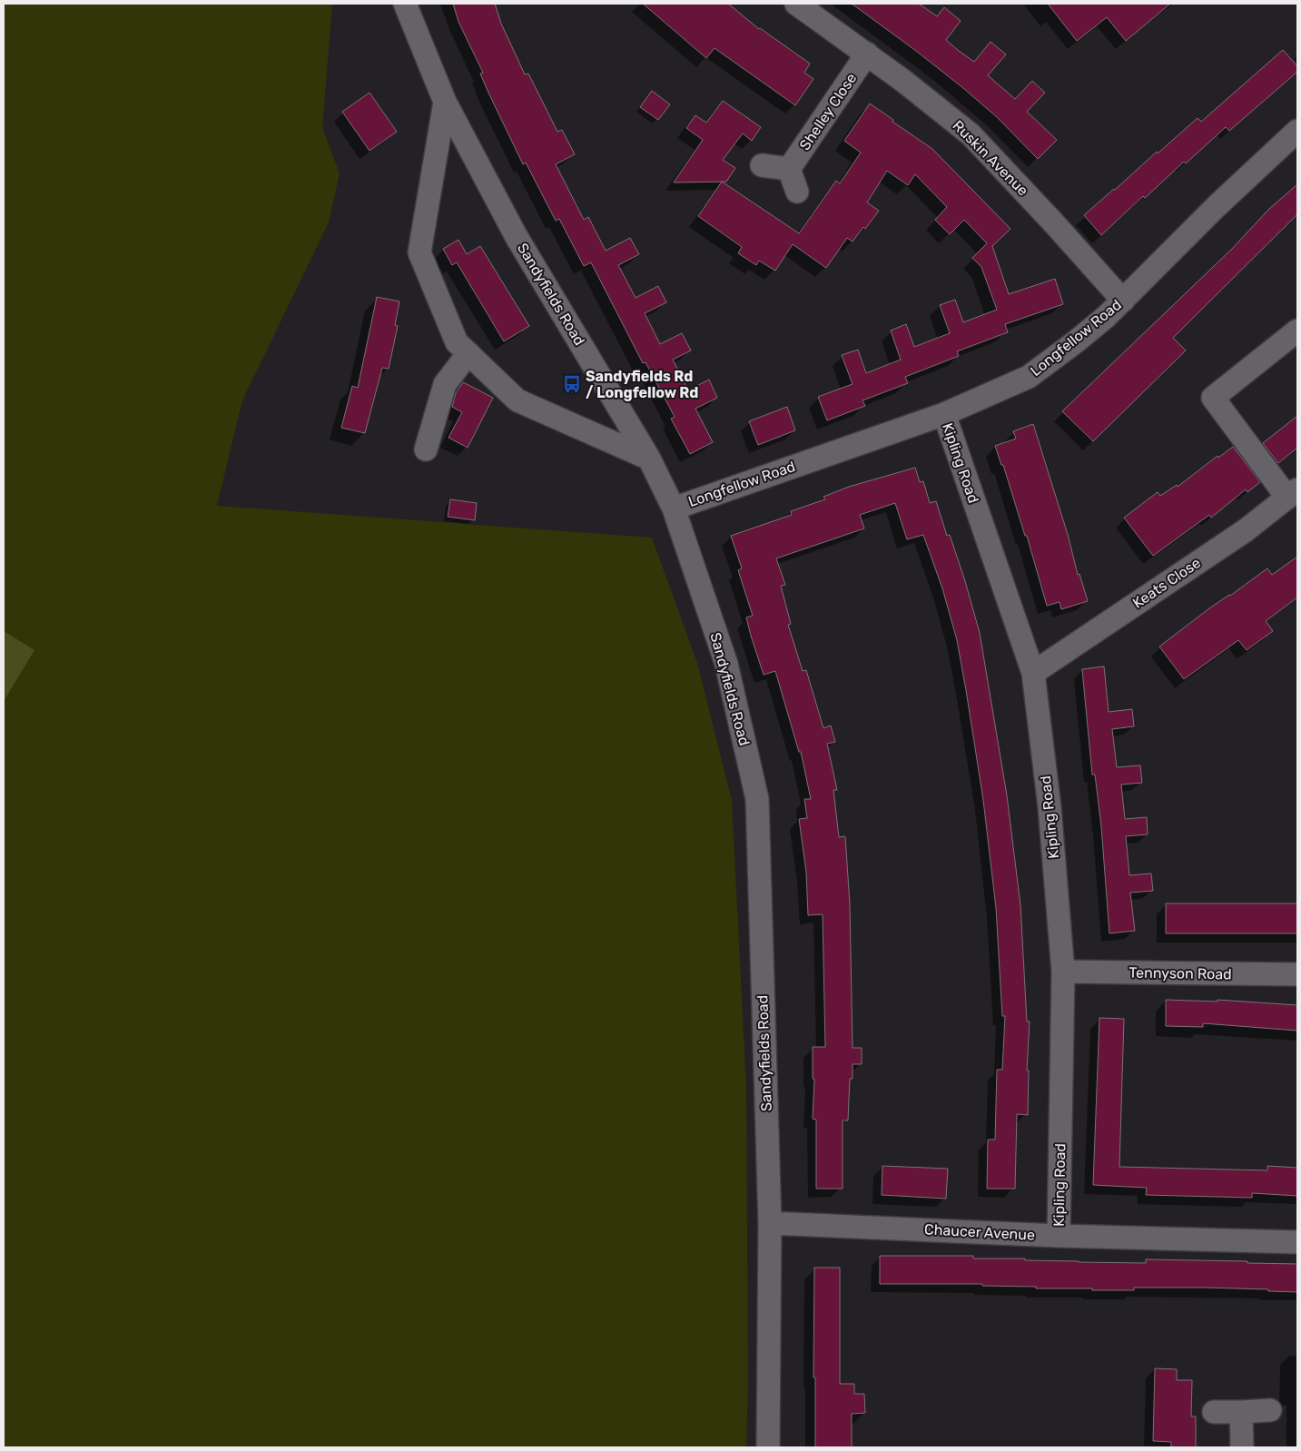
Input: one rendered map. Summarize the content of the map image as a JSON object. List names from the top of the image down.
{
  "streets": {
    "street": [
      "Shelley Close",
      "Ruskin Avenue",
      "Sandyfields Road",
      "Longfellow Road",
      "Kipling Road",
      "Keats Close",
      "Tennyson Road",
      "Chaucer Avenue"
    ]
  },
  "crossings": [
    ["Shelley Close", "Ruskin Avenue"],
    ["Ruskin Avenue", "Longfellow Road"],
    ["Sandyfields Road", "Longfellow Road"],
    ["Sandyfields Road", "Chaucer Avenue"],
    ["Longfellow Road", "Kipling Road"],
    ["Kipling Road", "Keats Close"],
    ["Kipling Road", "Tennyson Road"],
    ["Kipling Road", "Chaucer Avenue"]
  ],
  "places": {
    "bus stop": ["Sandyfields Rd / Longfellow Rd"]
  }
}
